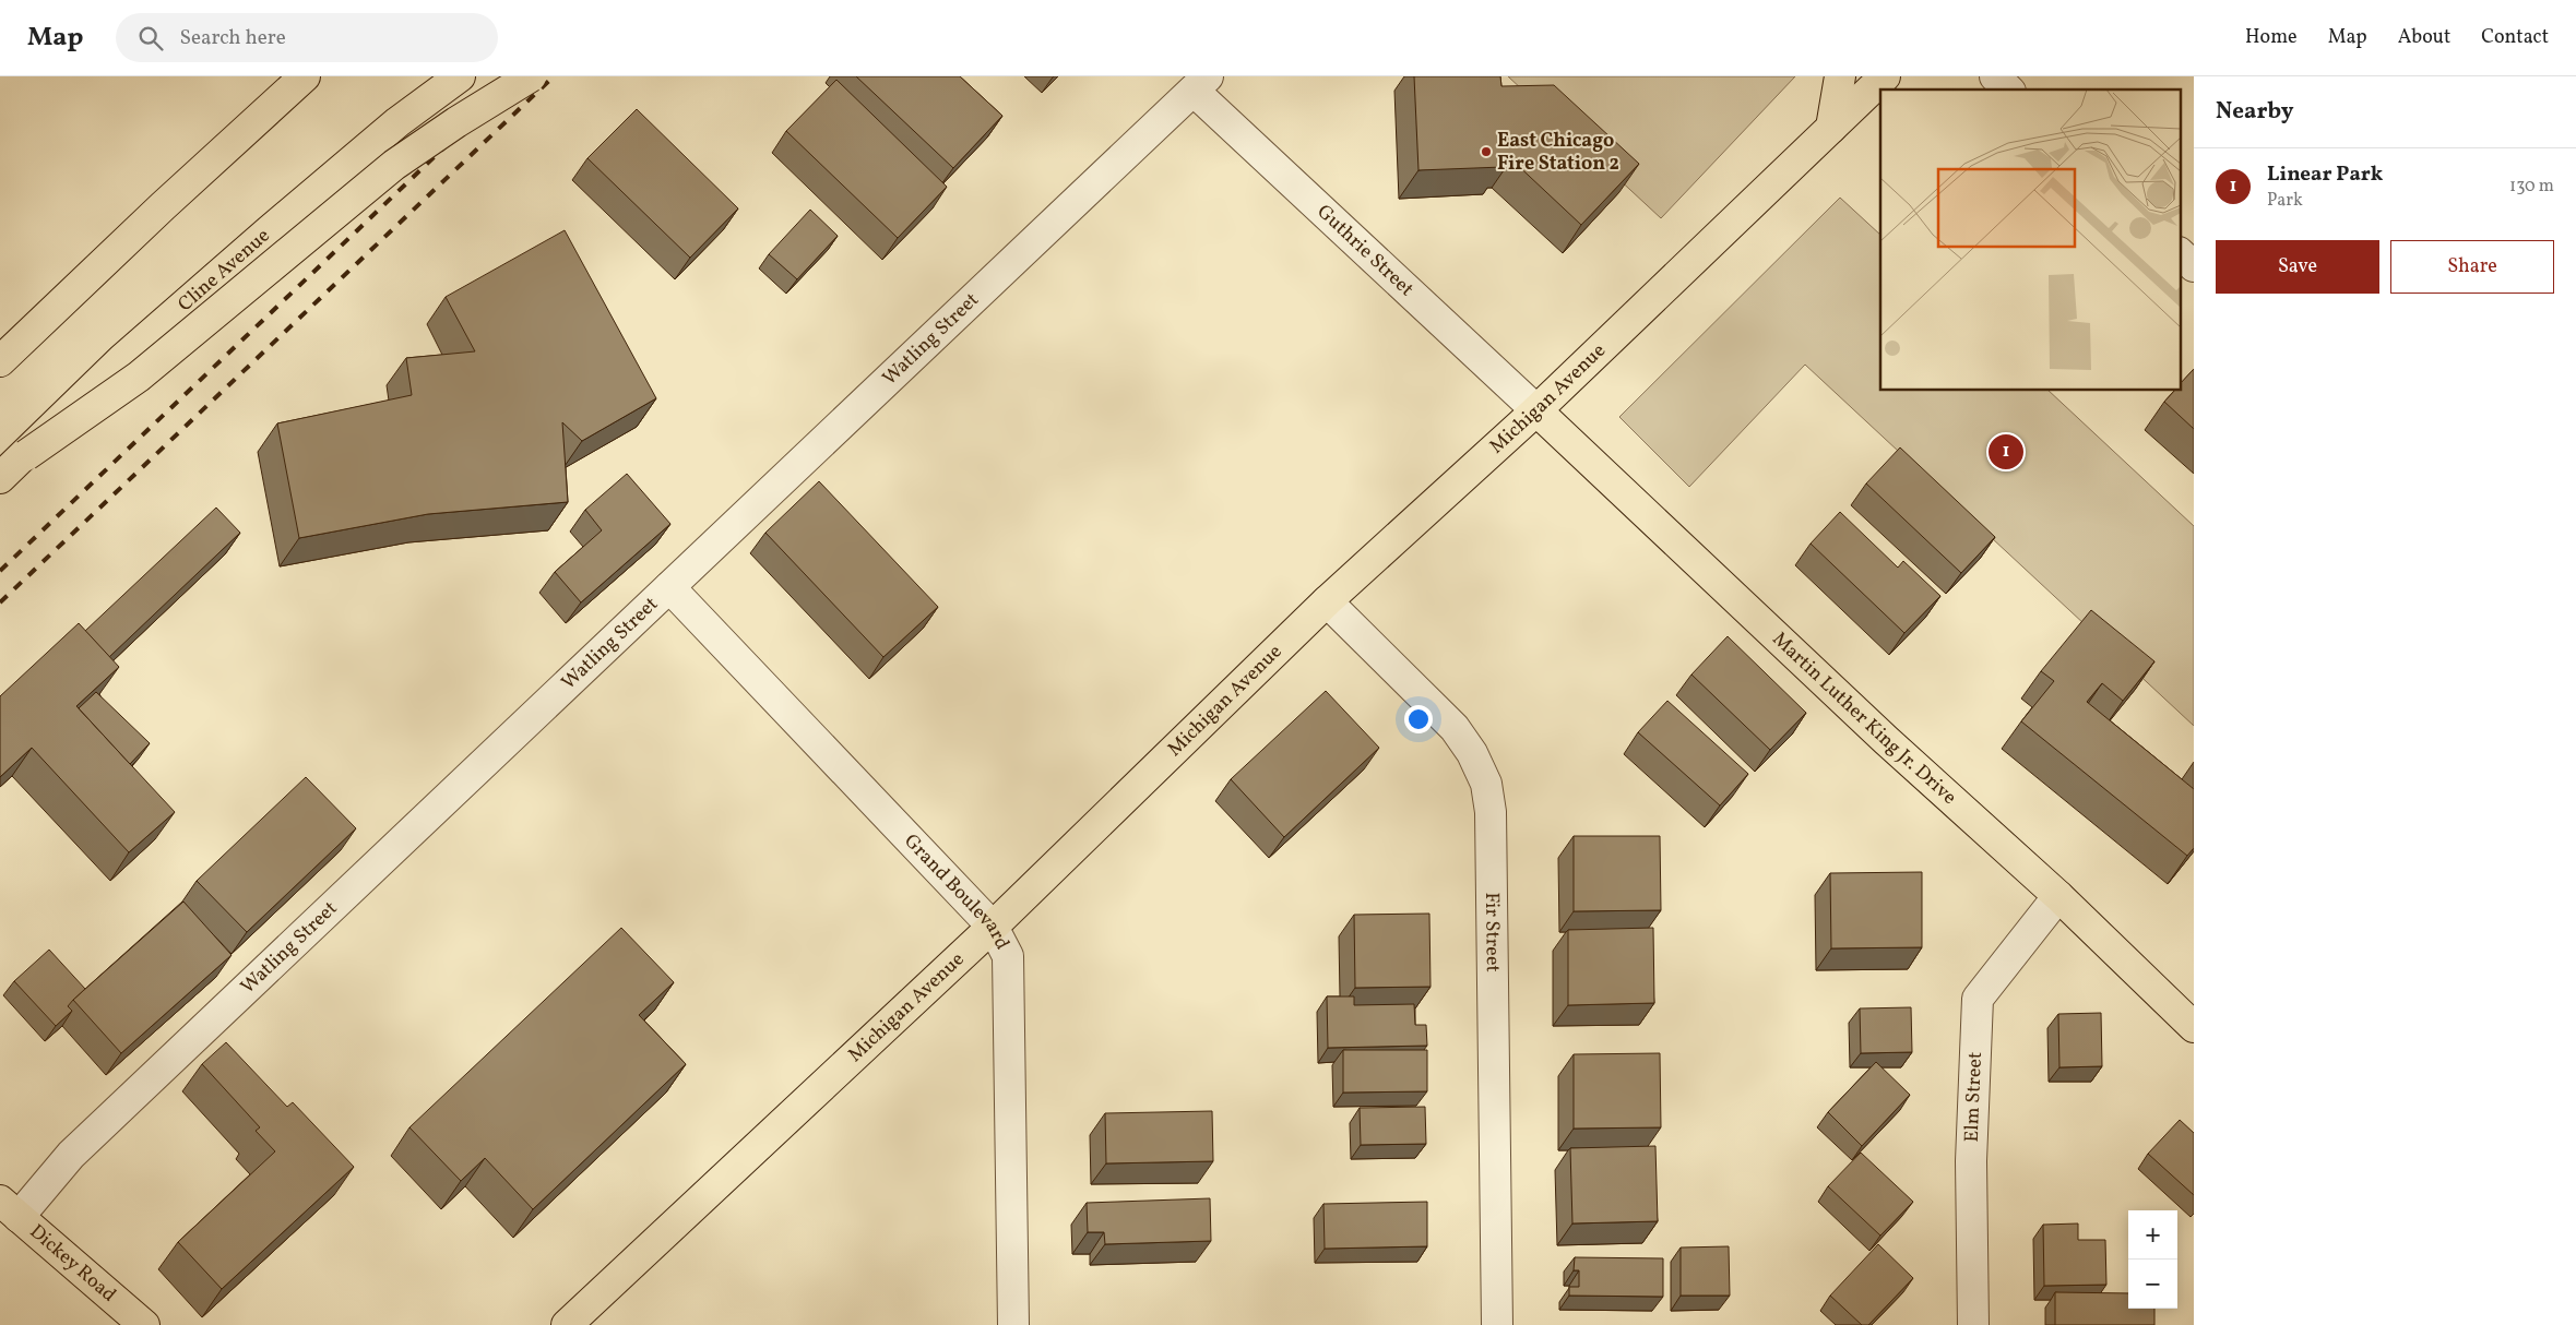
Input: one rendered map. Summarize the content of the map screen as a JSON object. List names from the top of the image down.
{
  "streets": {
    "main road": [
      "Cline Avenue",
      "Michigan Avenue",
      "Martin Luther King Jr. Drive",
      "Dickey Road"
    ],
    "street": [
      "Guthrie Street",
      "Watling Street",
      "Grand Boulevard",
      "Fir Street",
      "Elm Street"
    ]
  },
  "crossings": [
    ["Guthrie Street", "Watling Street"],
    ["Guthrie Street", "Michigan Avenue"],
    ["Guthrie Street", "Martin Luther King Jr. Drive"],
    ["Watling Street", "Grand Boulevard"],
    ["Watling Street", "Dickey Road"],
    ["Michigan Avenue", "Martin Luther King Jr. Drive"],
    ["Michigan Avenue", "Grand Boulevard"],
    ["Michigan Avenue", "Fir Street"],
    ["Martin Luther King Jr. Drive", "Elm Street"]
  ],
  "places": ["East Chicago Fire Station 2"],
  "page": {
    "header": "Map",
    "search": "Search here",
    "nav": [
      "Home",
      "Map",
      "About",
      "Contact"
    ],
    "heading": "Nearby",
    "list": [
      {
        "mark": "1",
        "name": "Linear Park",
        "note": "Park",
        "value": "130 m"
      }
    ],
    "buttons": ["Save", "Share"],
    "pins": "1",
    "map_buttons": ["+", "−"]
  }
}
